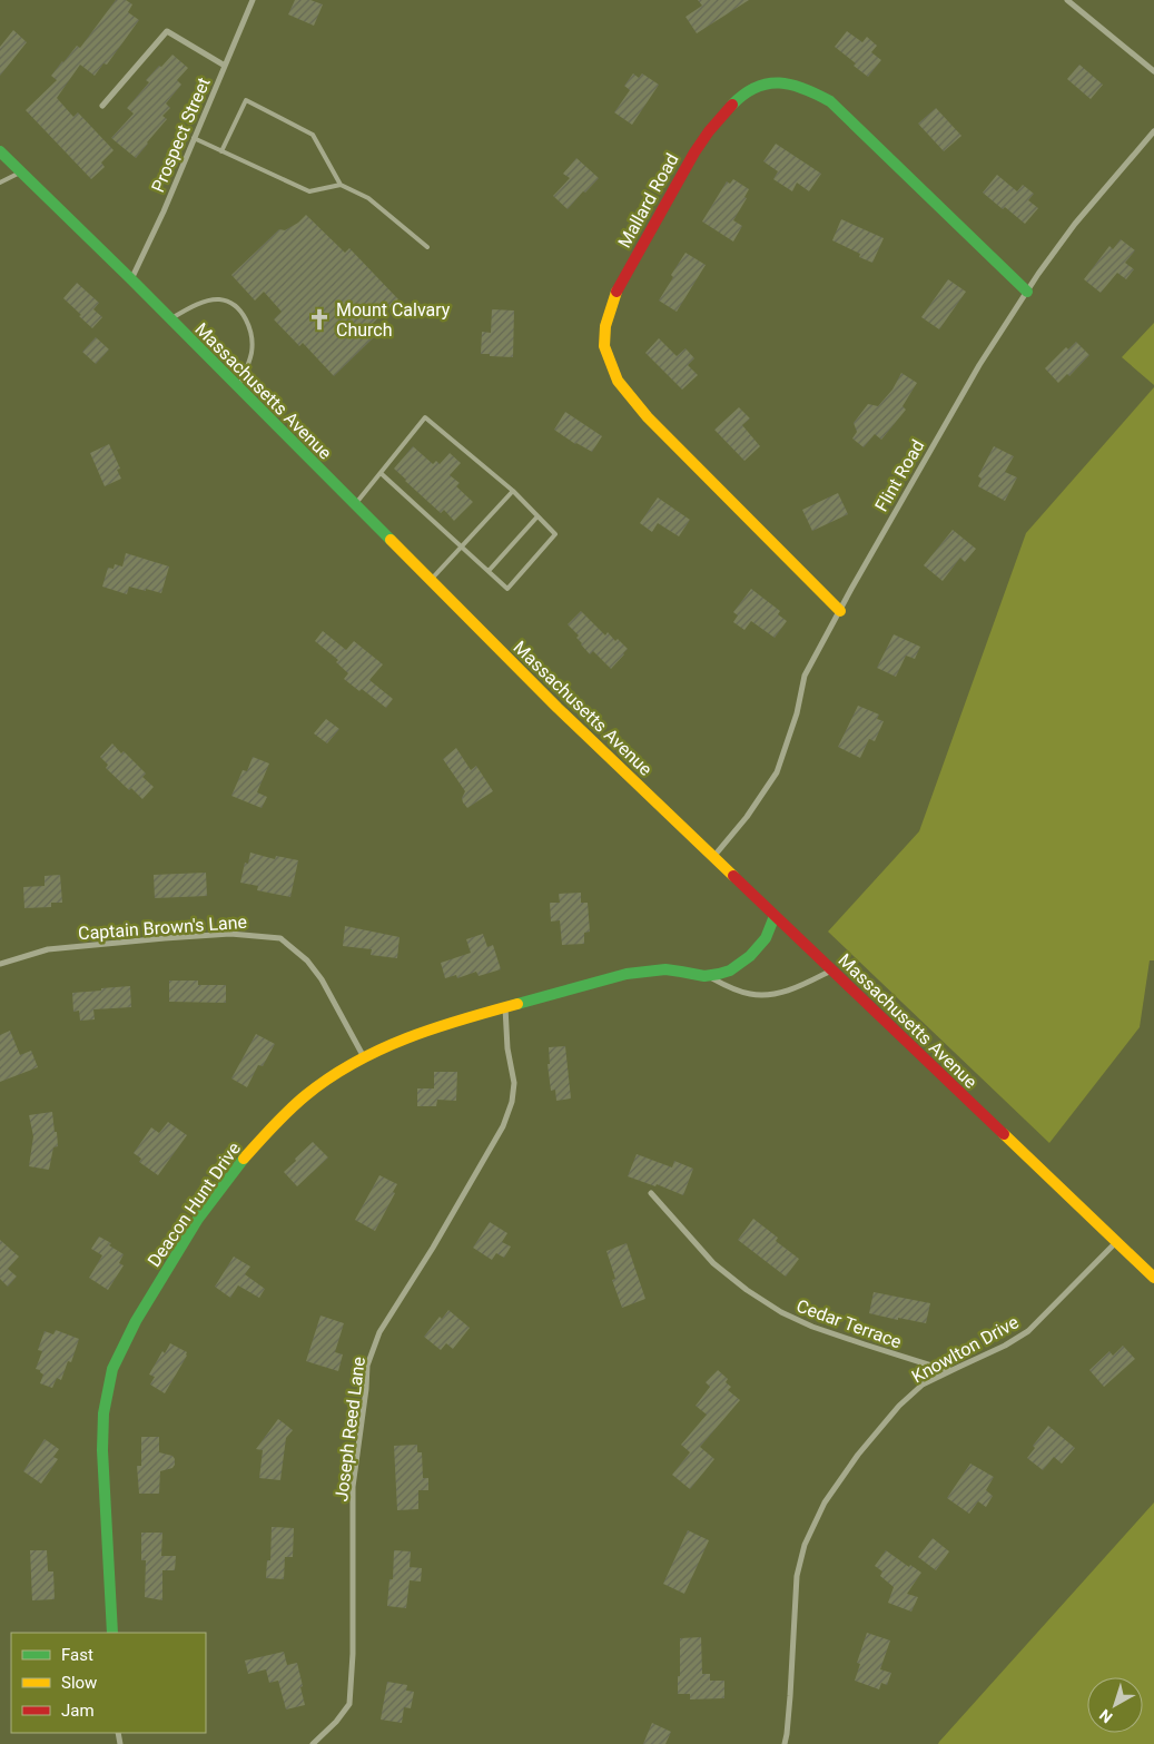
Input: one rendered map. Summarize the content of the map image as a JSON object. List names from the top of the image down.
{
  "streets": {
    "street": [
      "Prospect Street",
      "Mallard Road",
      "Massachusetts Avenue",
      "Flint Road",
      "Captain Brown's Lane",
      "Deacon Hunt Drive",
      "Cedar Terrace",
      "Knowlton Drive",
      "Joseph Reed Lane"
    ]
  },
  "crossings": [
    ["Prospect Street", "Massachusetts Avenue"],
    ["Mallard Road", "Flint Road"],
    ["Massachusetts Avenue", "Flint Road"],
    ["Massachusetts Avenue", "Deacon Hunt Drive"],
    ["Massachusetts Avenue", "Knowlton Drive"],
    ["Captain Brown's Lane", "Deacon Hunt Drive"],
    ["Deacon Hunt Drive", "Joseph Reed Lane"],
    ["Cedar Terrace", "Knowlton Drive"]
  ],
  "places": {
    "church": ["Mount Calvary Church"]
  },
  "legend": ["Fast", "Slow", "Jam"],
  "north": "bottom left"
}
